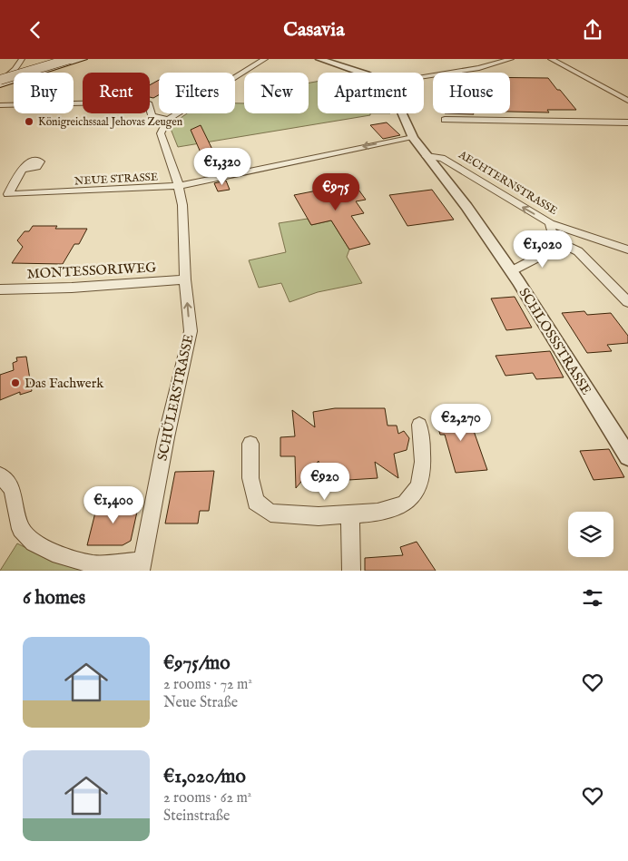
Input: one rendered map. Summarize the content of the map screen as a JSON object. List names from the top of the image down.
{
  "streets": {
    "street": [
      "NEUE STRASSE",
      "AECHTERNSTRASSE",
      "MONTESSORIWEG",
      "SCHLOSSSTRASSE",
      "SCHÜLERSTRASSE"
    ]
  },
  "crossings": [
    ["NEUE STRASSE", "SCHLOSSSTRASSE"],
    ["NEUE STRASSE", "SCHÜLERSTRASSE"],
    ["AECHTERNSTRASSE", "SCHLOSSSTRASSE"],
    ["MONTESSORIWEG", "SCHÜLERSTRASSE"]
  ],
  "one_way": ["AECHTERNSTRASSE", "SCHÜLERSTRASSE"],
  "places": ["Königreichssaal Jehovas Zeugen", "Das Fachwerk"],
  "page": {
    "header": "Casavia",
    "chip": [
      "Buy",
      "Rent",
      "Filters",
      "New",
      "Apartment",
      "House"
    ],
    "price": [
      "€1,320",
      "€975",
      "€1,020",
      "€2,270",
      "€920",
      "€1,400"
    ],
    "heading": "6 homes",
    "list": [
      {
        "name": "€975/mo",
        "note": "2 rooms · 72 m² · Neue Straße"
      },
      {
        "name": "€1,020/mo",
        "note": "2 rooms · 62 m² · Steinstraße"
      }
    ]
  }
}
